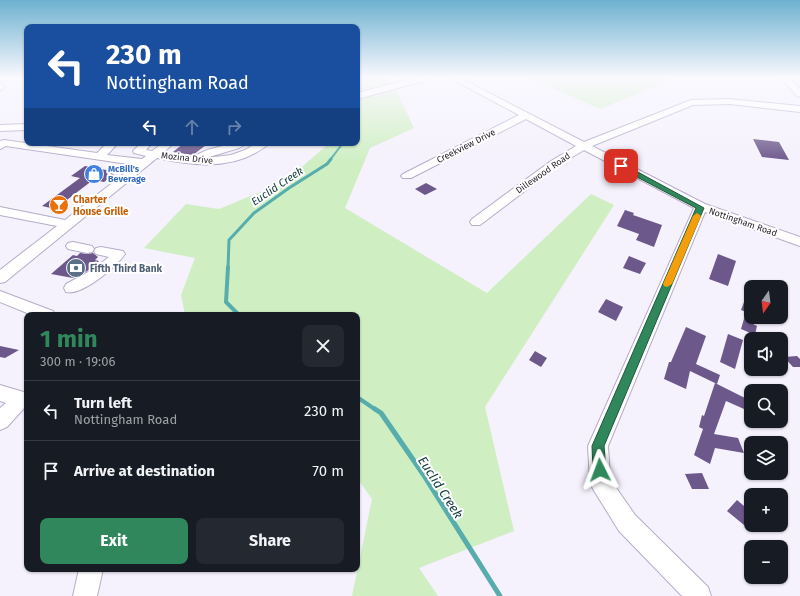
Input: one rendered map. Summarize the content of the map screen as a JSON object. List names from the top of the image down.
{
  "streets": {
    "street": [
      "Creekview Drive",
      "Mozina Drive",
      "Dillewood Road",
      "Nottingham Road"
    ]
  },
  "crossings": [
    ["Creekview Drive", "Nottingham Road"],
    ["Dillewood Road", "Nottingham Road"]
  ],
  "water": ["Euclid Creek"],
  "places": {
    "shop": ["McBill's Beverage"],
    "bar": ["Charter House Grille"],
    "bank": ["Fifth Third Bank"]
  },
  "north": "bottom",
  "page": {
    "turn": ["230 m", "Nottingham Road"],
    "map_buttons": ["+", "−"],
    "heading": ["1 min", "300 m · 19:06"],
    "list": [
      {
        "name": "Turn left",
        "note": "Nottingham Road",
        "value": "230 m"
      },
      {
        "name": "Arrive at destination",
        "value": "70 m"
      }
    ],
    "buttons": ["Exit", "Share"]
  }
}
